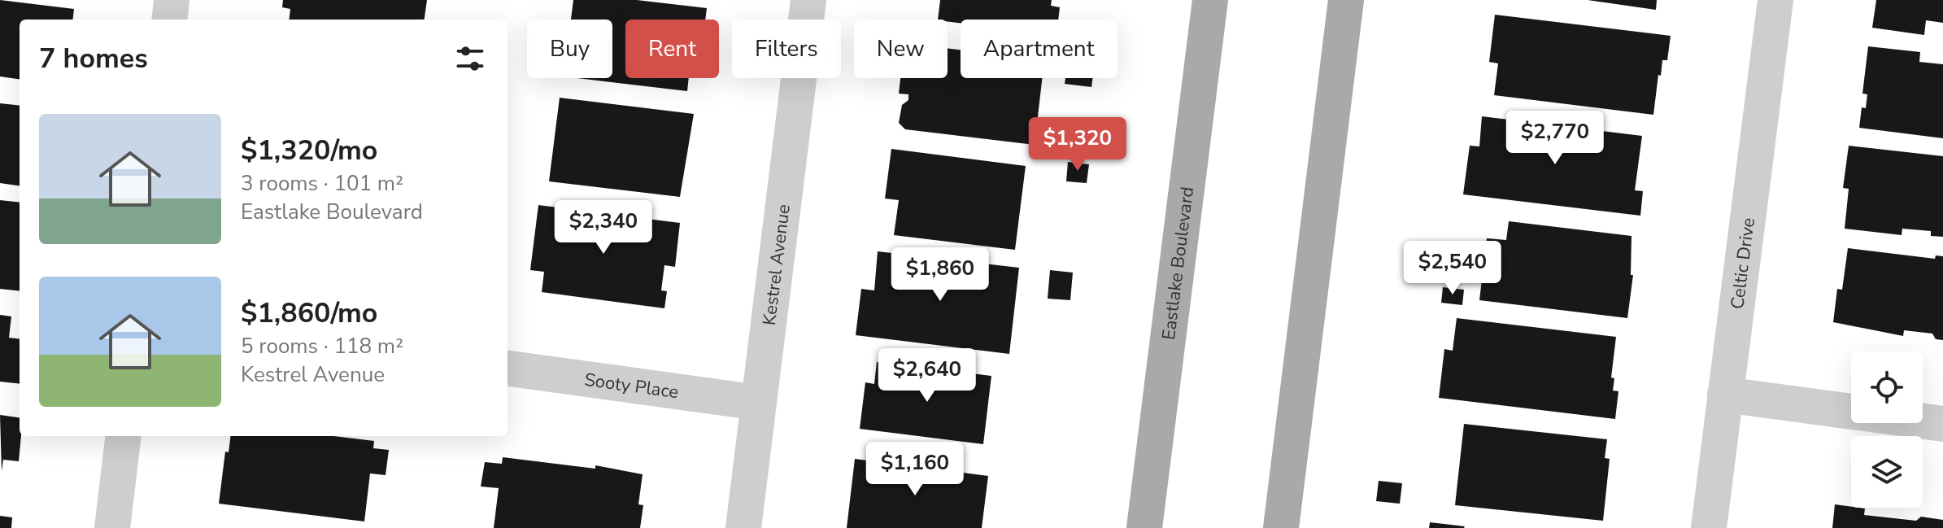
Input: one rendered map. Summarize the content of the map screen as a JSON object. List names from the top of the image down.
{
  "streets": {
    "main road": ["Eastlake Boulevard"],
    "street": ["Celtic Drive", "Kestrel Avenue", "Sooty Place"]
  },
  "crossings": [
    ["Kestrel Avenue", "Sooty Place"]
  ],
  "page": {
    "chip": [
      "Buy",
      "Rent",
      "Filters",
      "New",
      "Apartment"
    ],
    "heading": "7 homes",
    "list": [
      {
        "name": "$1,320/mo",
        "note": "3 rooms · 101 m² · Eastlake Boulevard"
      },
      {
        "name": "$1,860/mo",
        "note": "5 rooms · 118 m² · Kestrel Avenue"
      }
    ],
    "price": [
      "$2,770",
      "$1,320",
      "$2,340",
      "$2,540",
      "$1,860",
      "$2,640",
      "$1,160"
    ]
  }
}
